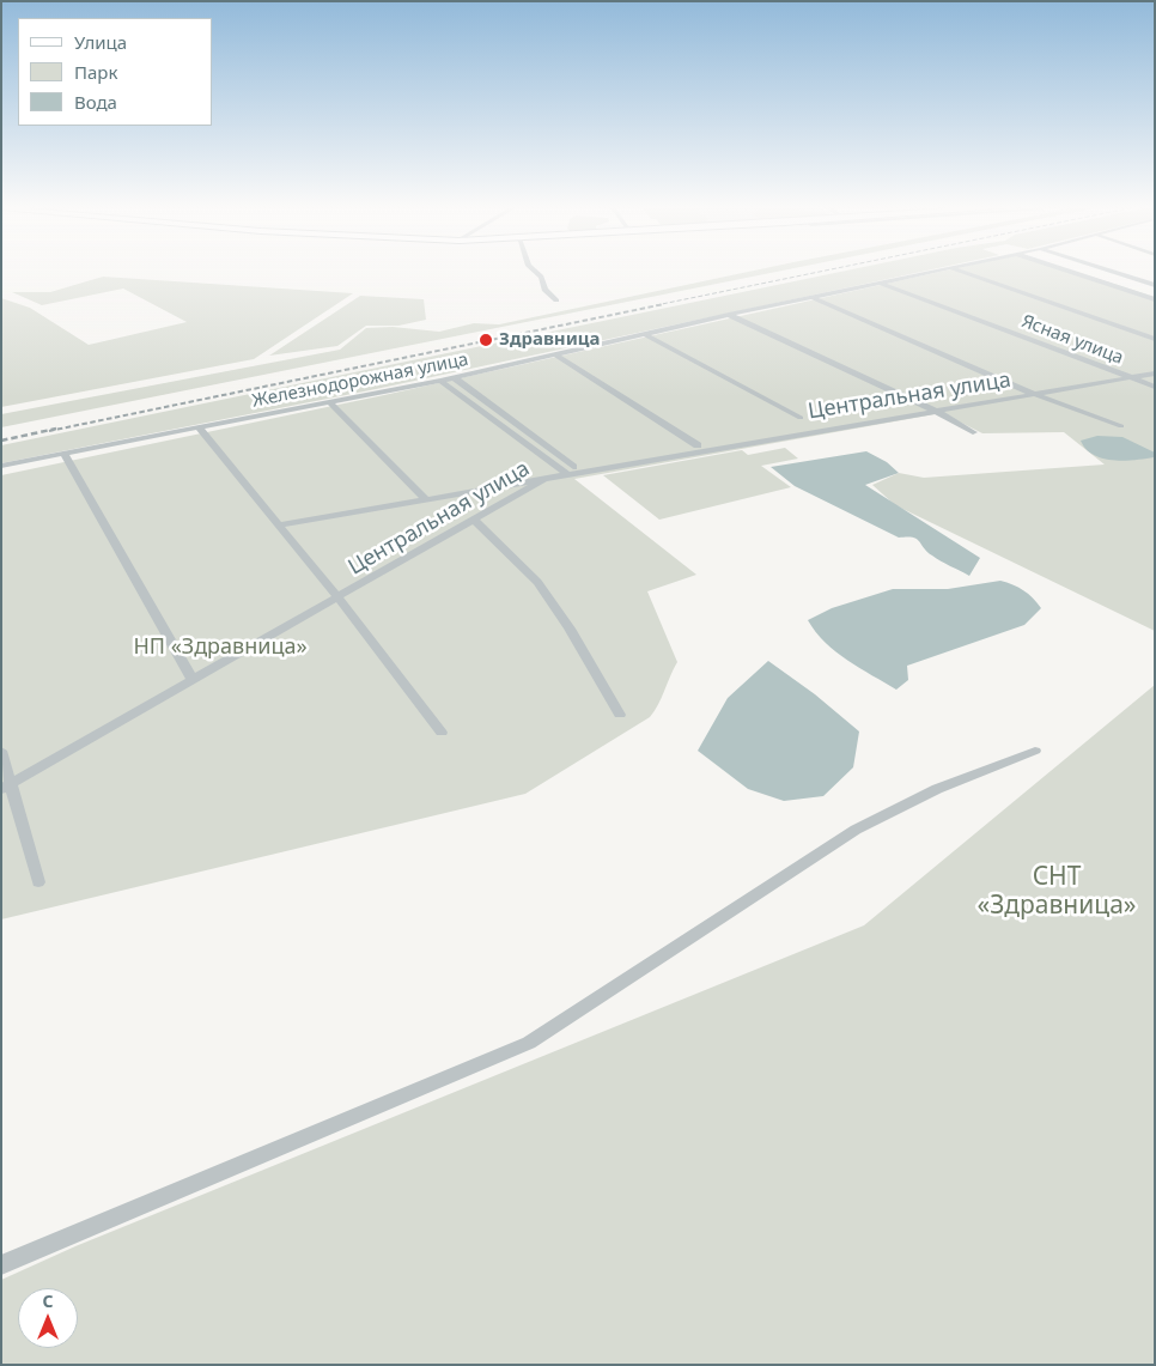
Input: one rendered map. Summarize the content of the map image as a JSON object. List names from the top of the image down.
{
  "streets": {
    "street": ["Ясная улица", "Железнодорожная улица", "Центральная улица"]
  },
  "crossings": [
    ["Ясная улица", "Железнодорожная улица"],
    ["Ясная улица", "Центральная улица"]
  ],
  "parks": ["НП «Здравница»", "СНТ «Здравница»"],
  "places": ["Здравница"],
  "legend": ["Улица", "Парк", "Вода"],
  "north": "top"
}
